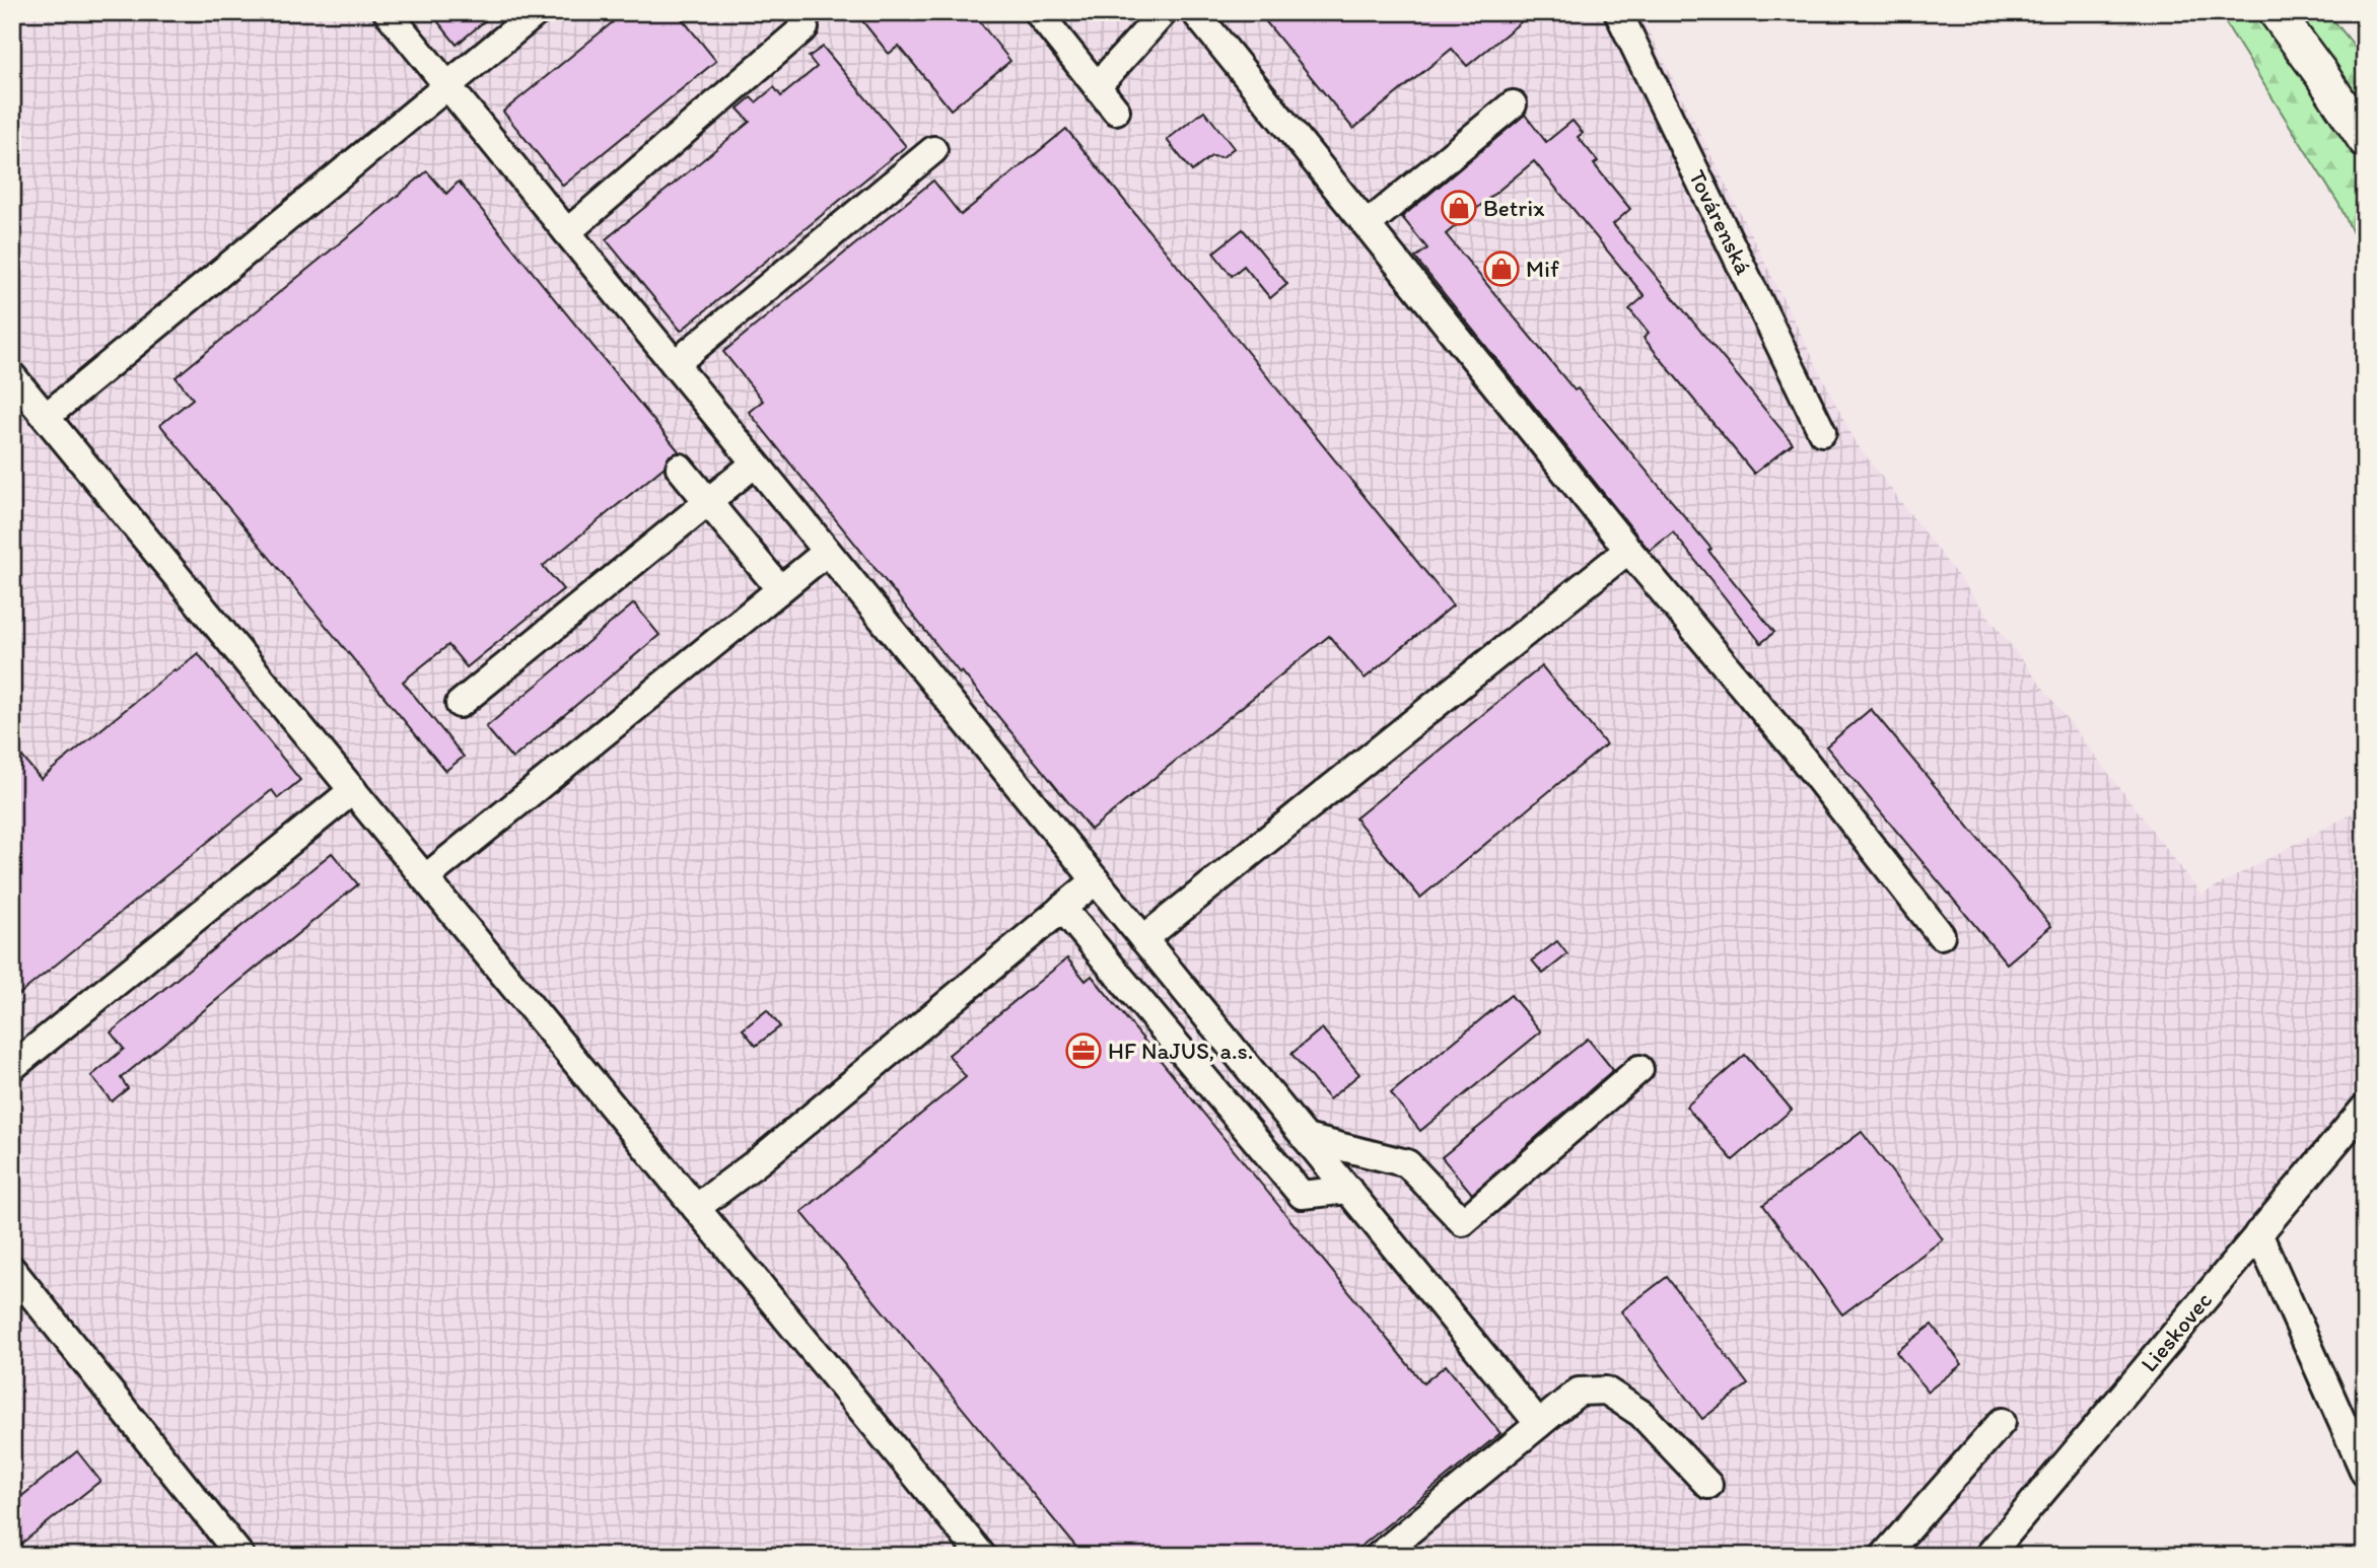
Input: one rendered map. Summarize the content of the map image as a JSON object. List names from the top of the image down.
{
  "streets": {
    "street": ["Továrenská", "Lieskovec"]
  },
  "places": {
    "shop": ["Betrix", "Mif"],
    "office": ["HF NaJUS, a.s."]
  }
}
